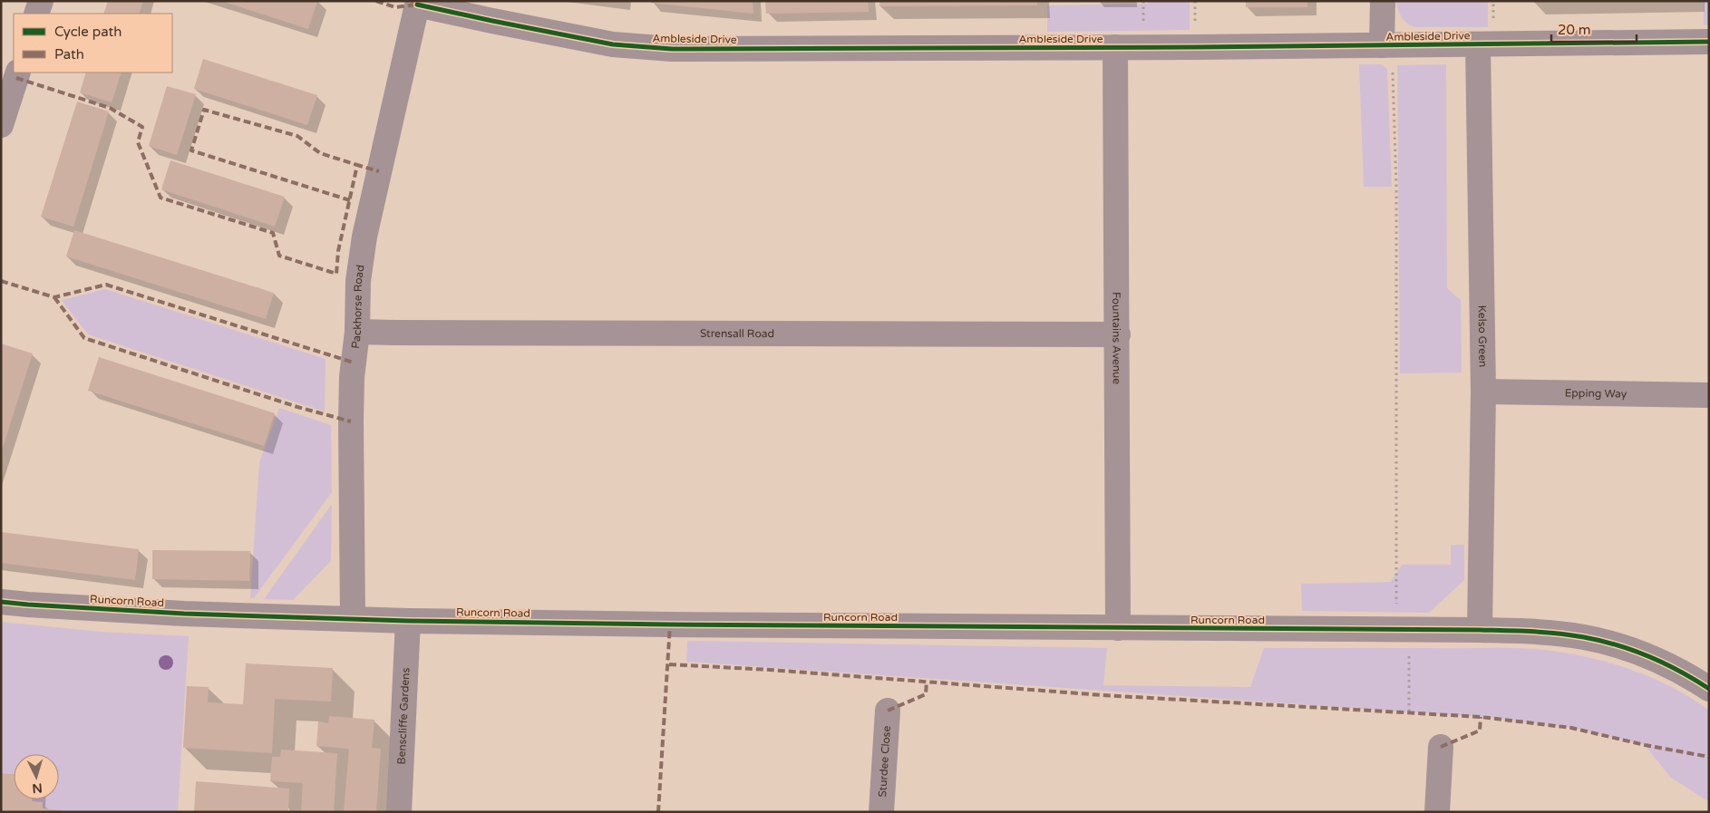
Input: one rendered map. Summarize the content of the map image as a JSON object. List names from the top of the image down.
{
  "streets": {
    "street": [
      "Ambleside Drive",
      "Packhorse Road",
      "Strensall Road",
      "Kelso Green",
      "Fountains Avenue",
      "Epping Way",
      "Runcorn Road",
      "Benscliffe Gardens",
      "Sturdee Close"
    ]
  },
  "crossings": [
    ["Ambleside Drive", "Packhorse Road"],
    ["Ambleside Drive", "Kelso Green"],
    ["Ambleside Drive", "Fountains Avenue"],
    ["Packhorse Road", "Strensall Road"],
    ["Packhorse Road", "Runcorn Road"],
    ["Strensall Road", "Fountains Avenue"],
    ["Kelso Green", "Epping Way"],
    ["Kelso Green", "Runcorn Road"],
    ["Fountains Avenue", "Runcorn Road"],
    ["Runcorn Road", "Benscliffe Gardens"]
  ],
  "legend": ["Cycle path", "Path"],
  "scale_bar": "20 m",
  "north": "bottom"
}
